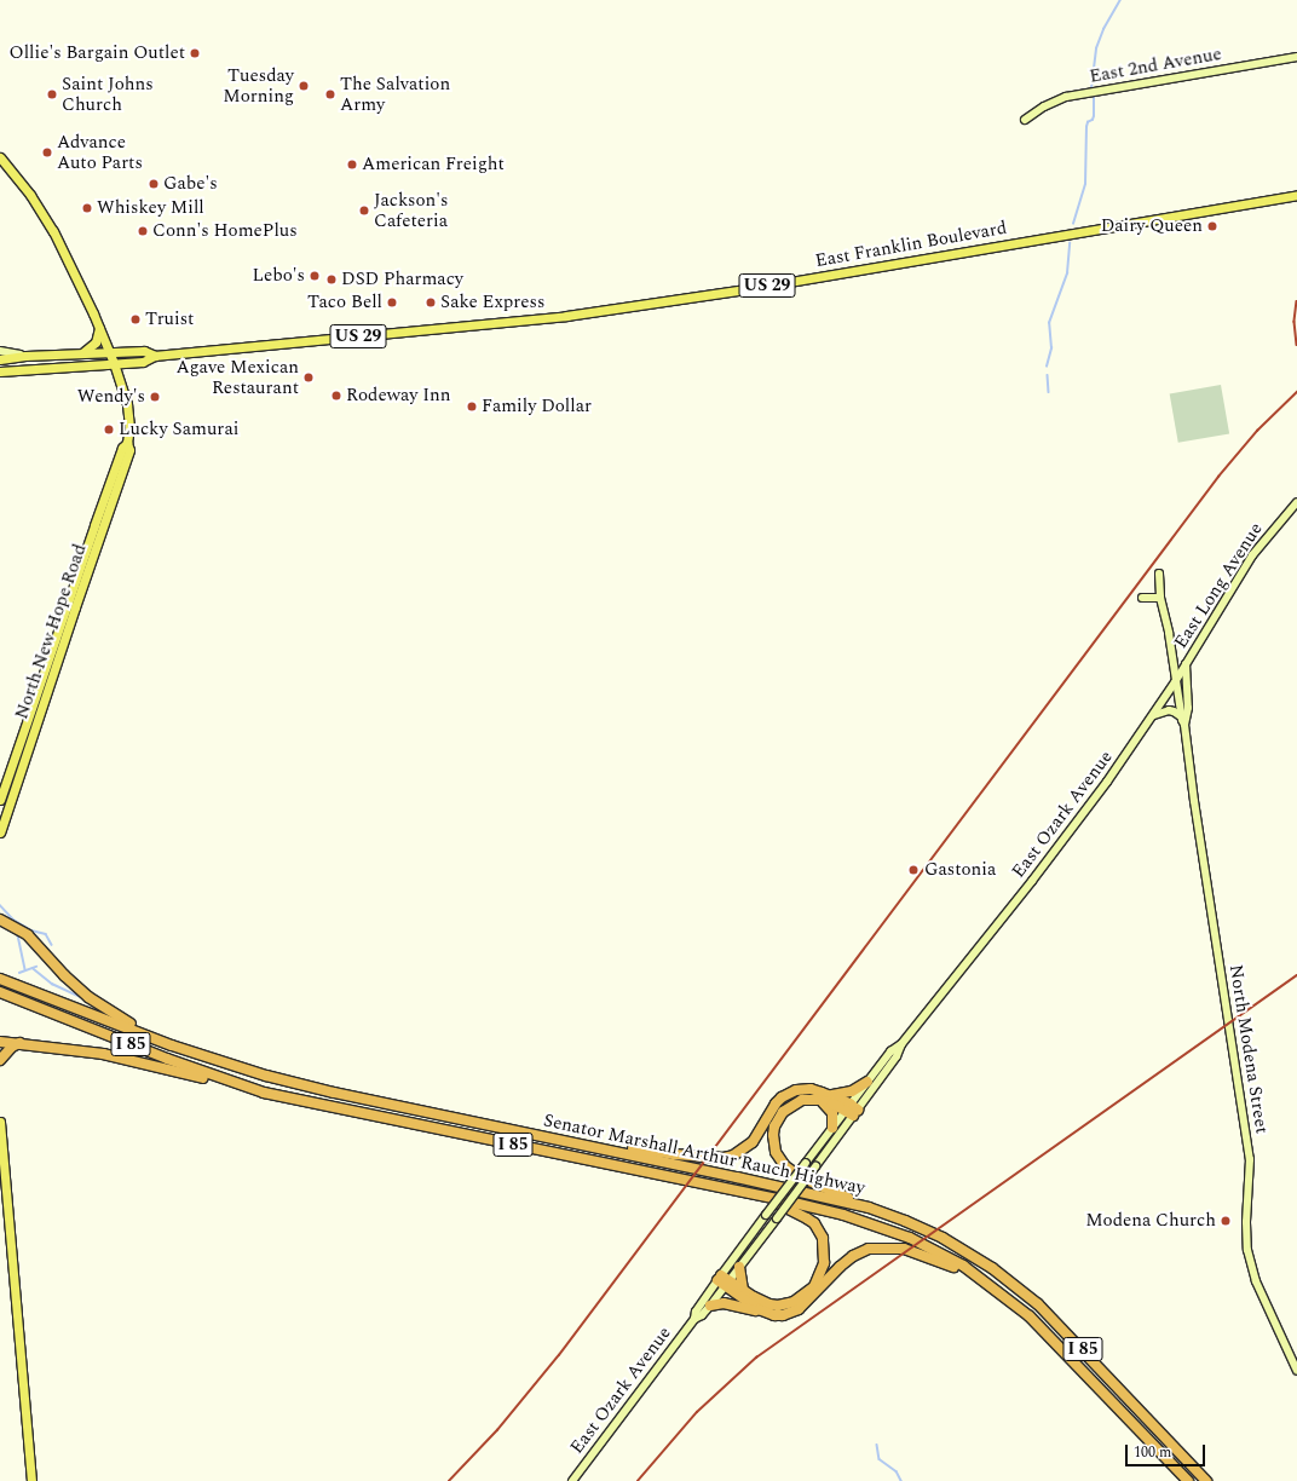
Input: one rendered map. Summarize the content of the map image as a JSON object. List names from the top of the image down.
{
  "streets": {
    "highway": ["I 85", "Senator Marshall Arthur Rauch Highway"],
    "main road": [
      "East 2nd Avenue",
      "East Franklin Boulevard",
      "US 29",
      "East Long Avenue",
      "North New Hope Road",
      "East Ozark Avenue",
      "North Modena Street"
    ]
  },
  "crossings": [
    ["East Franklin Boulevard", "North New Hope Road"],
    ["East Long Avenue", "East Ozark Avenue"],
    ["East Long Avenue", "North Modena Street"],
    ["East Ozark Avenue", "North Modena Street"]
  ],
  "places": [
    "Ollie's Bargain Outlet",
    "Tuesday Morning",
    "Saint Johns Church",
    "The Salvation Army",
    "Advance Auto Parts",
    "American Freight",
    "Gabe's",
    "Whiskey Mill",
    "Jackson's Cafeteria",
    "Dairy Queen",
    "Conn's HomePlus",
    "Lebo's",
    "DSD Pharmacy",
    "Taco Bell",
    "Sake Express",
    "Truist",
    "Agave Mexican Restaurant",
    "Rodeway Inn",
    "Wendy's",
    "Family Dollar",
    "Lucky Samurai",
    "Gastonia",
    "Modena Church"
  ],
  "scale_bar": "100 m"
}
